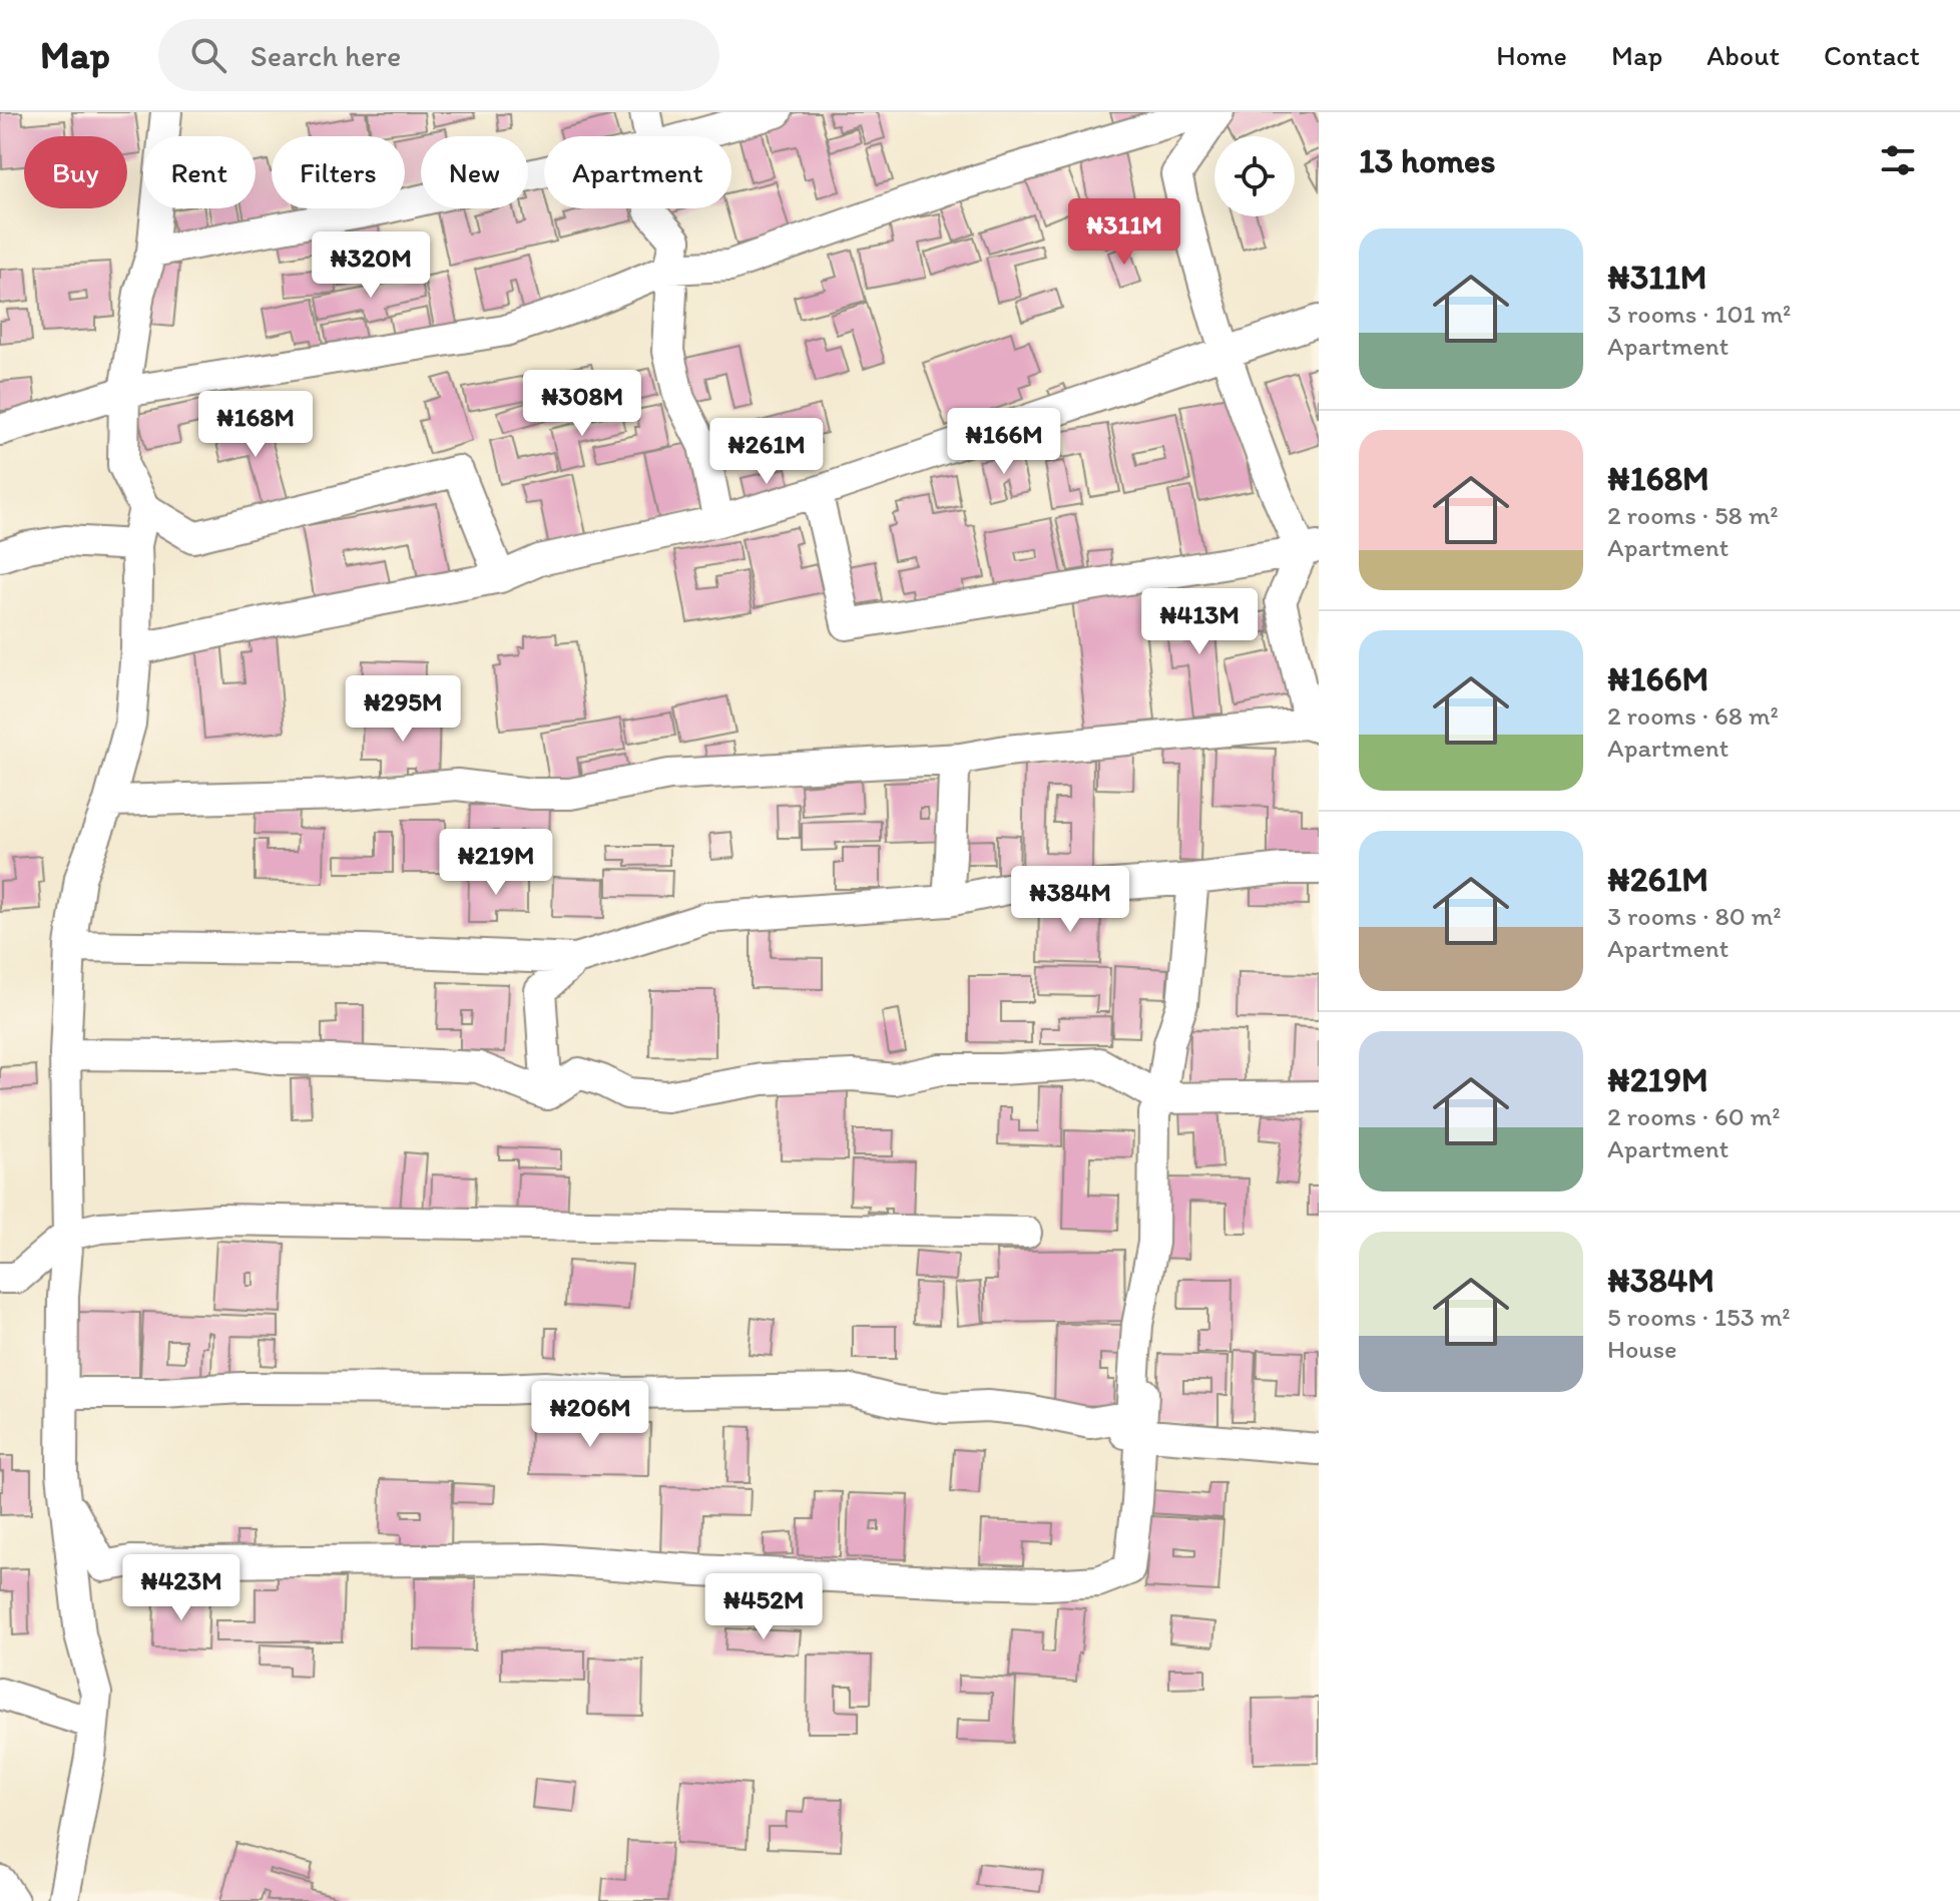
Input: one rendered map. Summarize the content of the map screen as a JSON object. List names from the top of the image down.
{
  "page": {
    "header": "Map",
    "search": "Search here",
    "nav": [
      "Home",
      "Map",
      "About",
      "Contact"
    ],
    "heading": "13 homes",
    "chip": [
      "Buy",
      "Rent",
      "Filters",
      "New",
      "Apartment"
    ],
    "price": [
      "₦311M",
      "₦320M",
      "₦308M",
      "₦168M",
      "₦166M",
      "₦261M",
      "₦413M",
      "₦295M",
      "₦219M",
      "₦384M",
      "₦206M",
      "₦423M",
      "₦452M"
    ],
    "list": [
      {
        "name": "₦311M",
        "note": "3 rooms · 101 m² · Apartment"
      },
      {
        "name": "₦168M",
        "note": "2 rooms · 58 m² · Apartment"
      },
      {
        "name": "₦166M",
        "note": "2 rooms · 68 m² · Apartment"
      },
      {
        "name": "₦261M",
        "note": "3 rooms · 80 m² · Apartment"
      },
      {
        "name": "₦219M",
        "note": "2 rooms · 60 m² · Apartment"
      },
      {
        "name": "₦384M",
        "note": "5 rooms · 153 m² · House"
      }
    ]
  }
}
